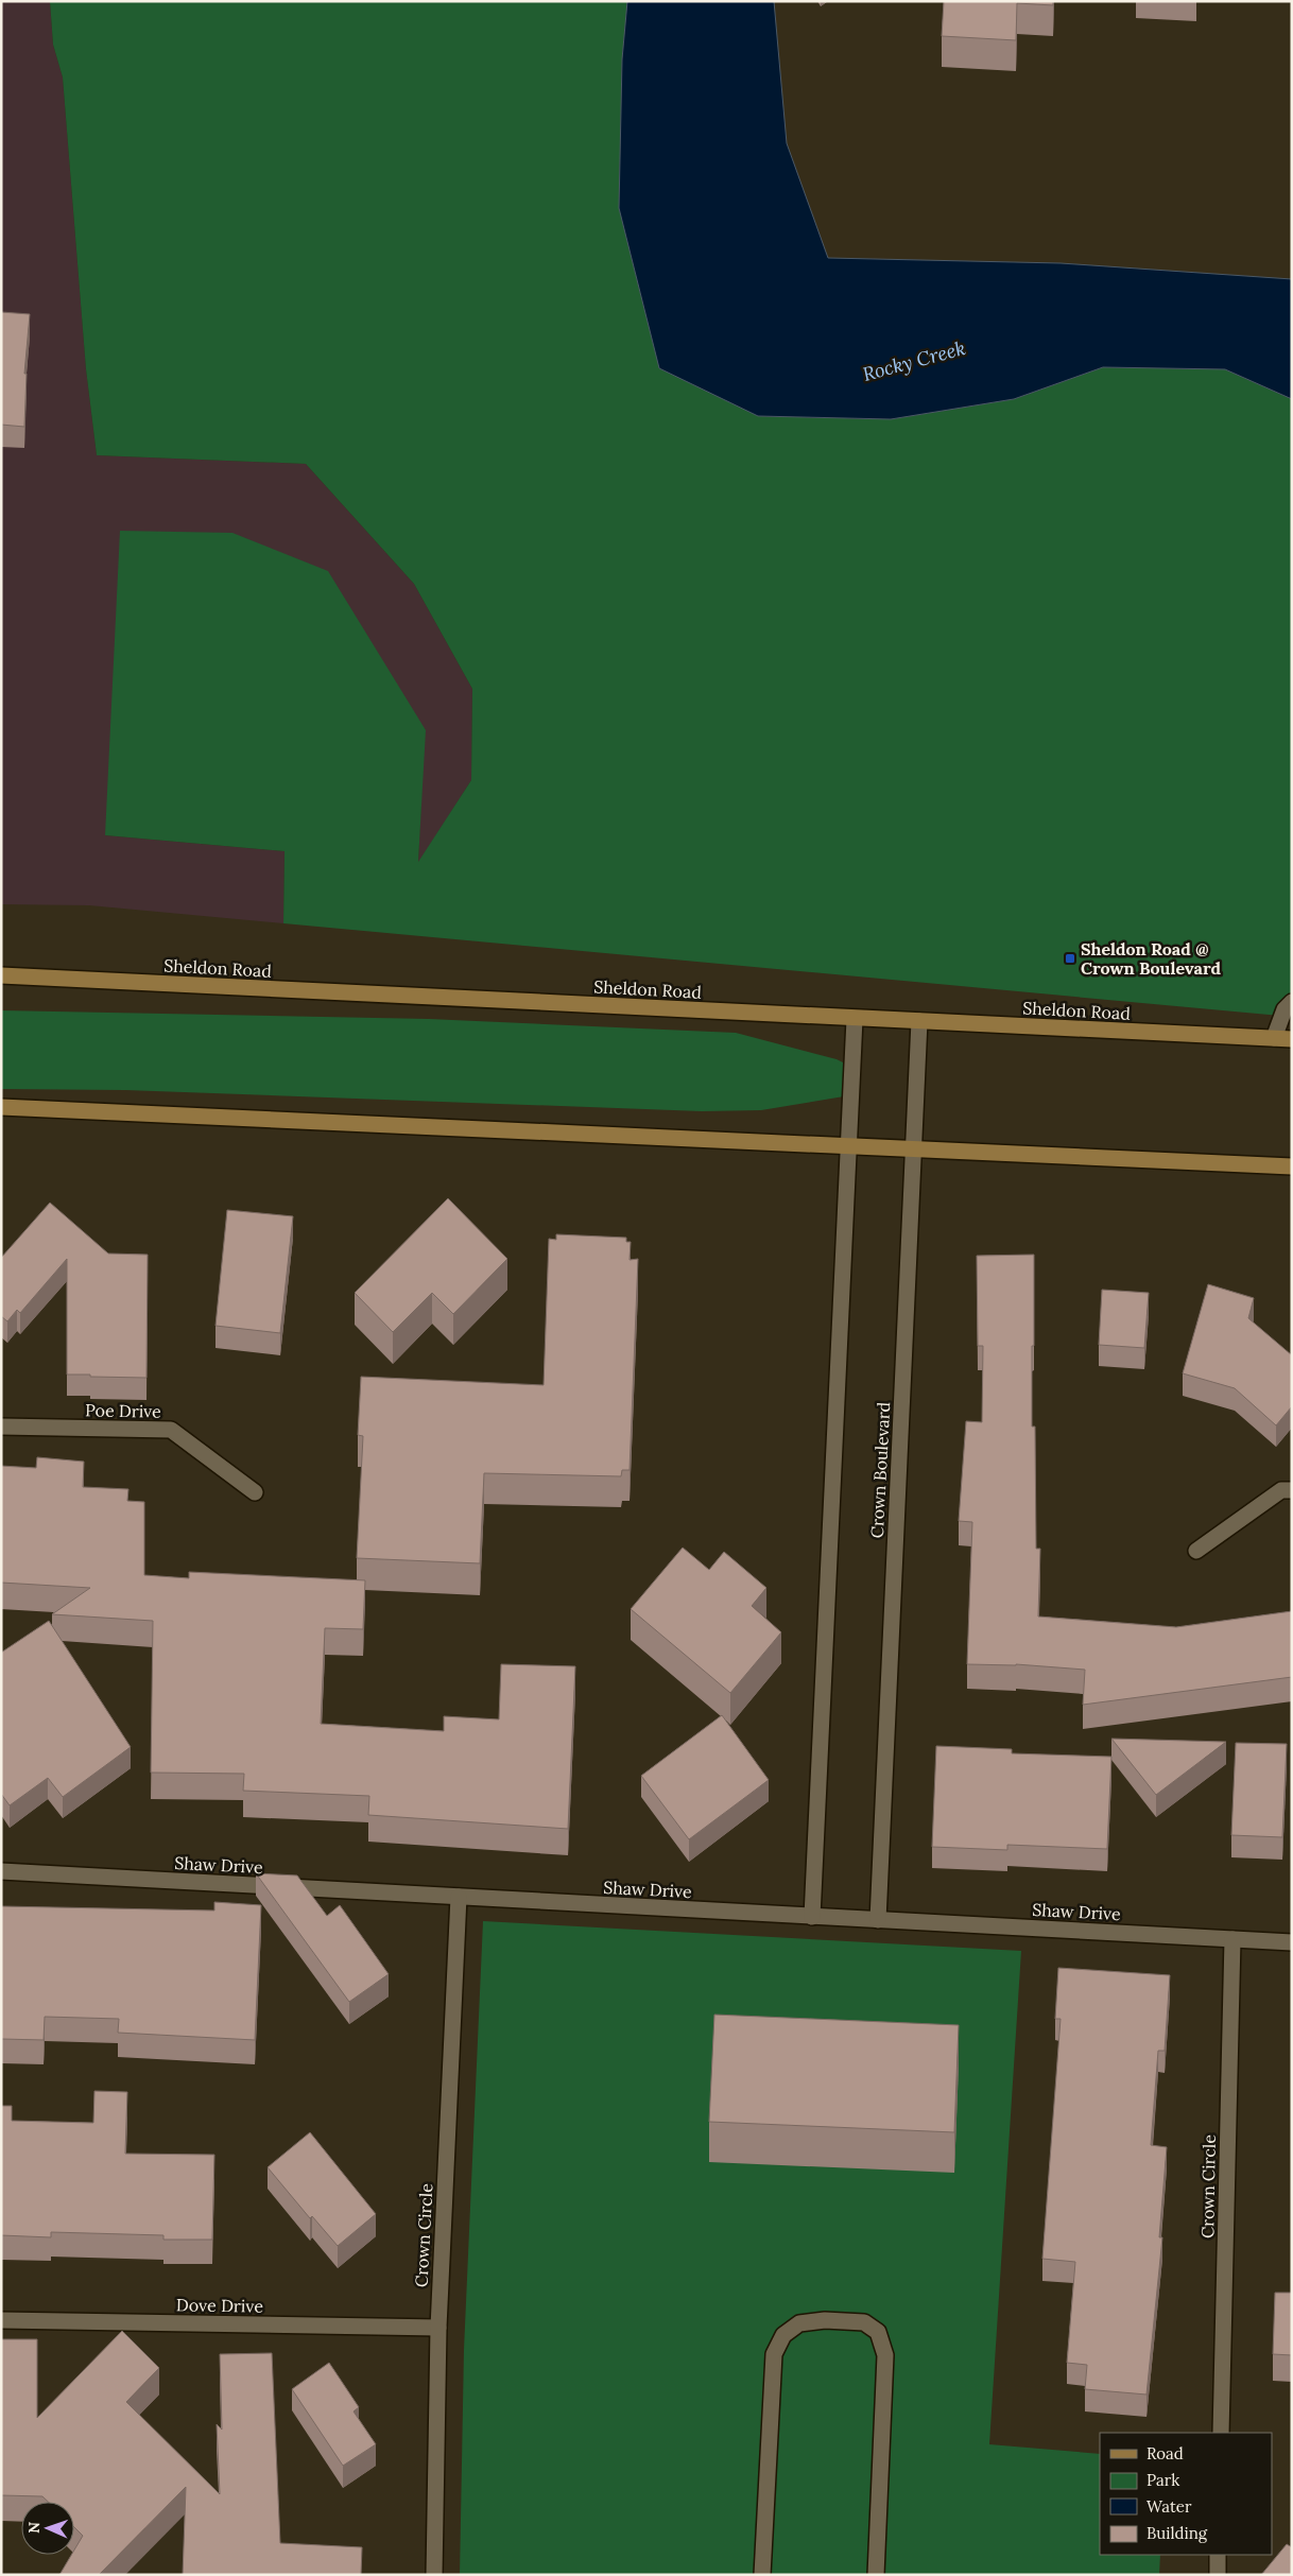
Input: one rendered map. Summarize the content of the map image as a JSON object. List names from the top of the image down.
{
  "streets": {
    "main road": ["Sheldon Road"],
    "street": [
      "Poe Drive",
      "Crown Boulevard",
      "Shaw Drive",
      "Crown Circle",
      "Dove Drive"
    ]
  },
  "crossings": [
    ["Sheldon Road", "Crown Boulevard"],
    ["Crown Boulevard", "Shaw Drive"],
    ["Shaw Drive", "Crown Circle"],
    ["Crown Circle", "Dove Drive"]
  ],
  "water": ["Rocky Creek"],
  "places": {
    "transit": ["Sheldon Road @ Crown Boulevard"]
  },
  "legend": [
    "Road",
    "Park",
    "Water",
    "Building"
  ],
  "north": "left"
}
